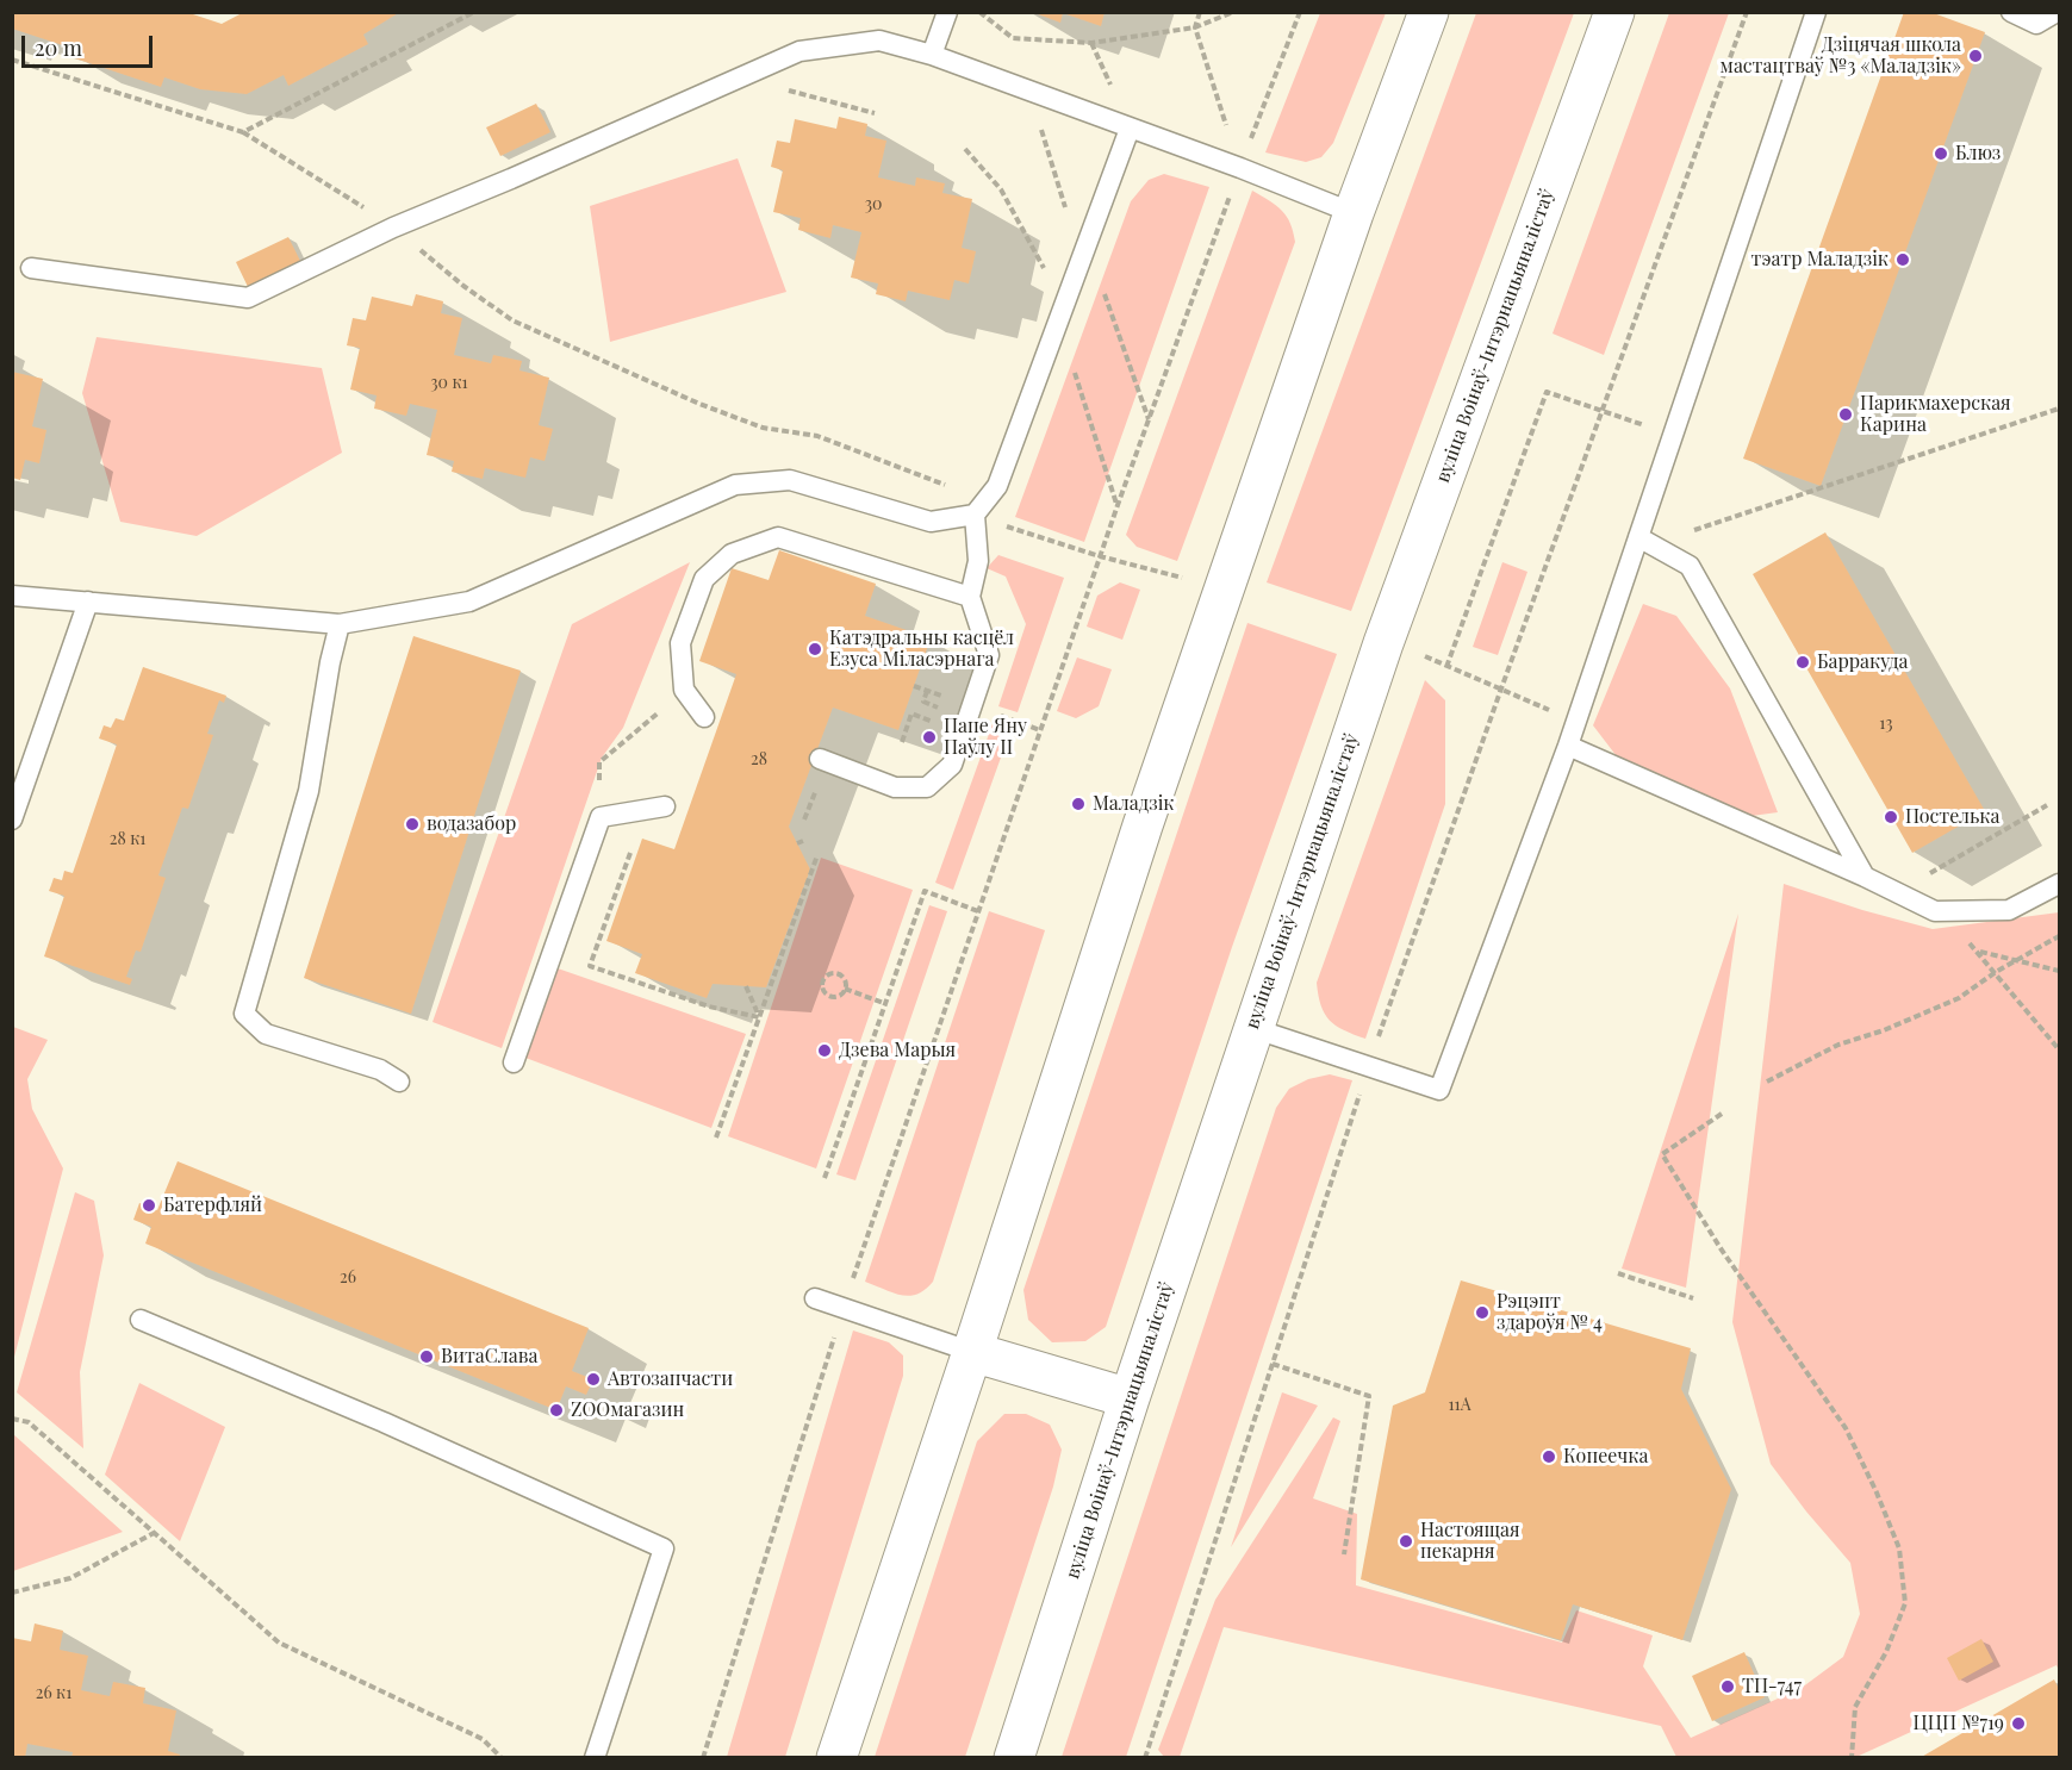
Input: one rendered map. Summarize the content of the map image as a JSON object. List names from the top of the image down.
{
  "streets": {
    "main road": ["вуліца Воінаў-Інтэрнацыяналістаў"]
  },
  "places": [
    "Дзіцячая школа мастацтваў №3 «Маладзік»",
    "Блюз",
    "тэатр Маладзік",
    "Парикмахерская Карина",
    "Катэдральны касцёл Езуса Міласэрнага",
    "Барракуда",
    "Папе Яну Паўлу II",
    "Маладзік",
    "Постелька",
    "водазабор",
    "Дзева Марыя",
    "Батерфляй",
    "Рэцэпт здароўя № 4",
    "ВитаСлава",
    "Автозапчасти",
    "ZOOмагазин",
    "Копеечка",
    "Настоящая пекарня",
    "ТП-747",
    "ЦЦП №719"
  ],
  "house_numbers": [
    "30",
    "30 к1",
    "13",
    "28",
    "28 к1",
    "26",
    "11А",
    "26 к1"
  ],
  "scale_bar": "20 m"
}
